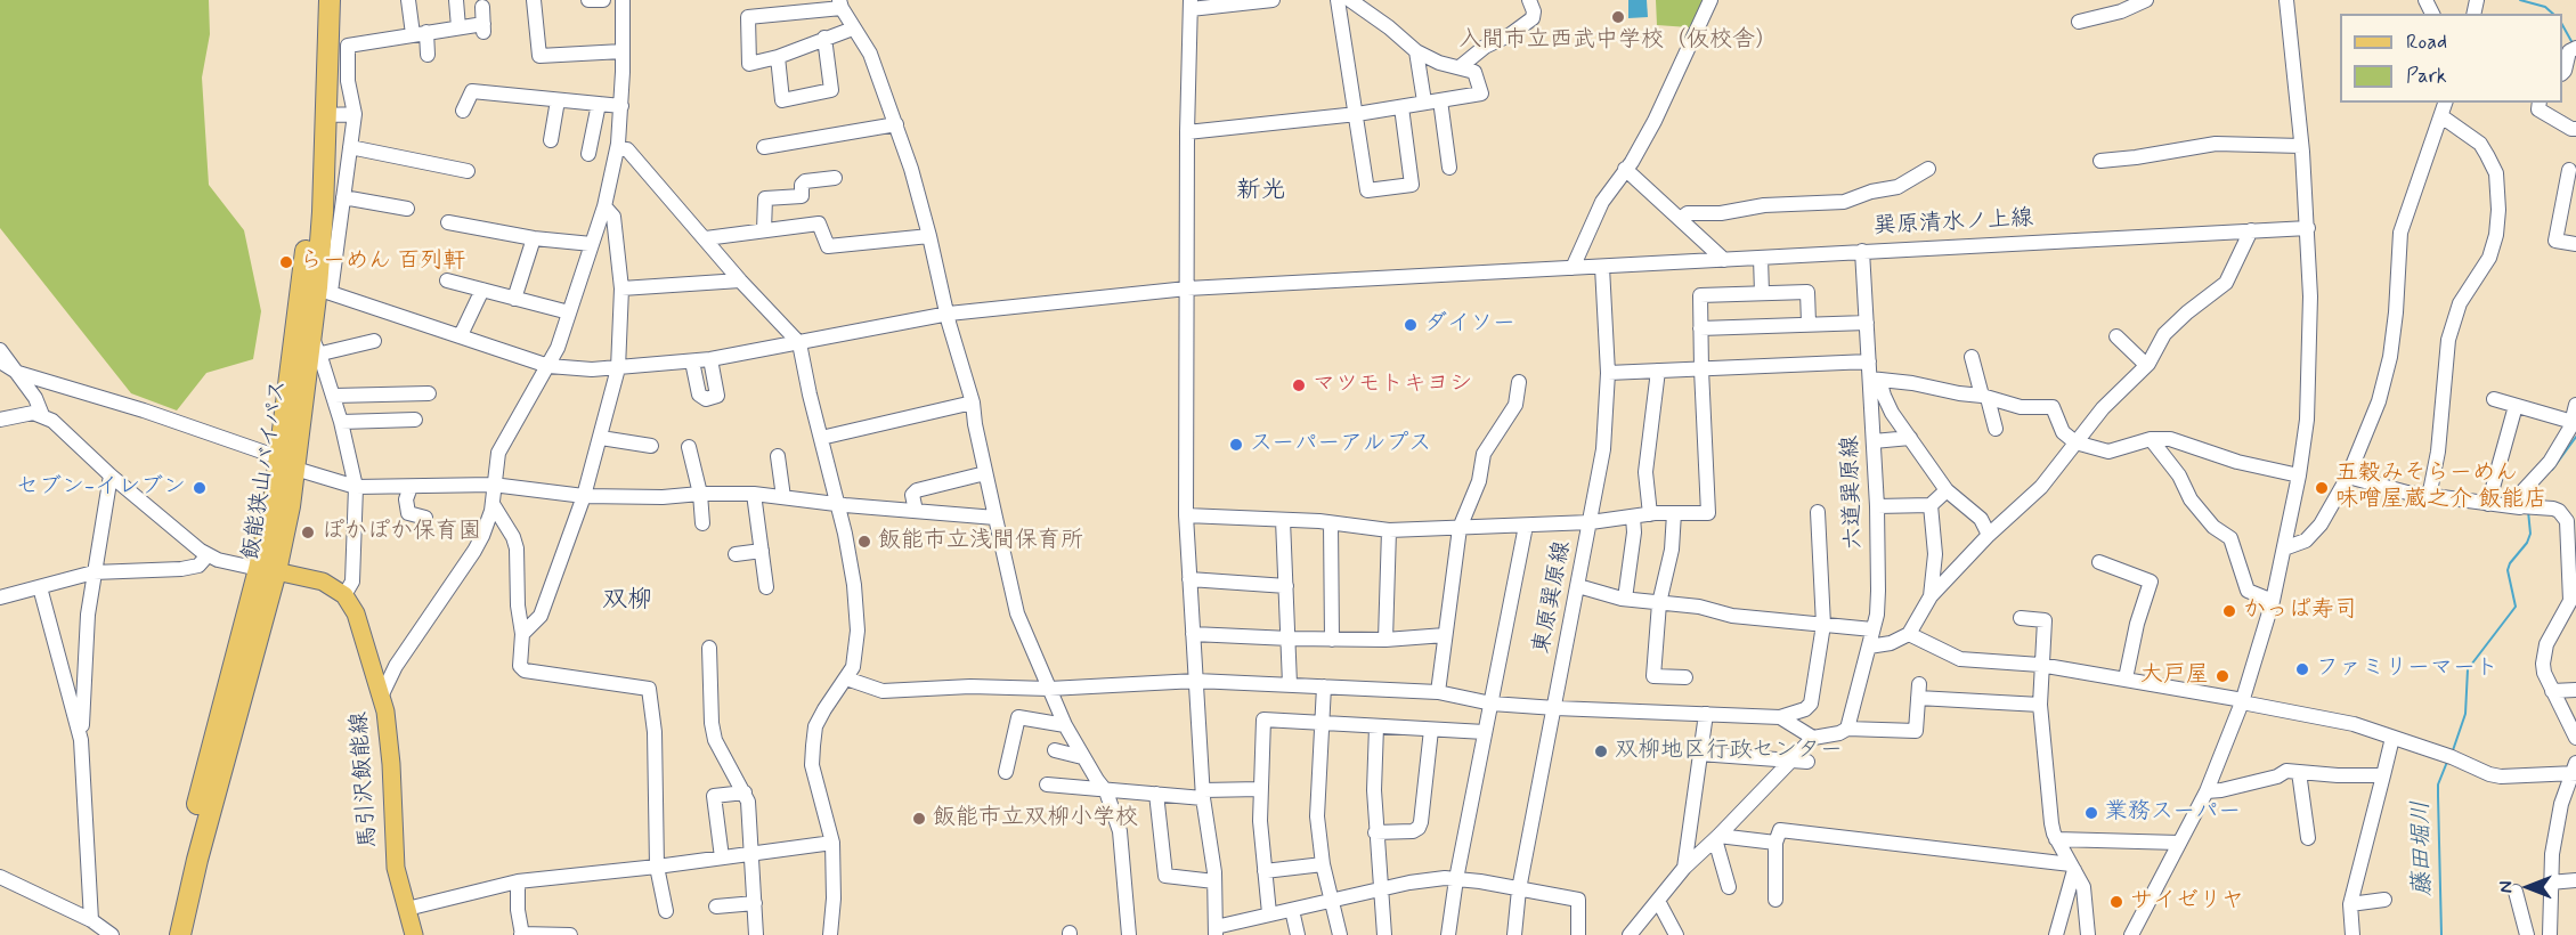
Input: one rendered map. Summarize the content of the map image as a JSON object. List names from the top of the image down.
{
  "streets": {
    "highway": ["飯能狭山バイパス"],
    "main road": ["馬引沢飯能線"],
    "street": ["巽原清水ノ上線", "六道巽原線", "東原巽原線"]
  },
  "crossings": [
    ["巽原清水ノ上線", "飯能狭山バイパス"],
    ["巽原清水ノ上線", "六道巽原線"],
    ["巽原清水ノ上線", "東原巽原線"]
  ],
  "districts": ["新光", "双柳"],
  "water": ["藤田堀川"],
  "places": [
    "入間市立西武中学校（仮校舎）",
    "らーめん 百列軒",
    "ダイソー",
    "マツモトキヨシ",
    "スーパーアルプス",
    "セブン-イレブン",
    "五穀みそらーめん 味噌屋蔵之介 飯能店",
    "ぽかぽか保育園",
    "飯能市立浅間保育所",
    "かっぱ寿司",
    "ファミリーマート",
    "大戸屋",
    "双柳地区行政センター",
    "業務スーパー",
    "飯能市立双柳小学校",
    "サイゼリヤ"
  ],
  "legend": ["Road", "Park"],
  "north": "left"
}
